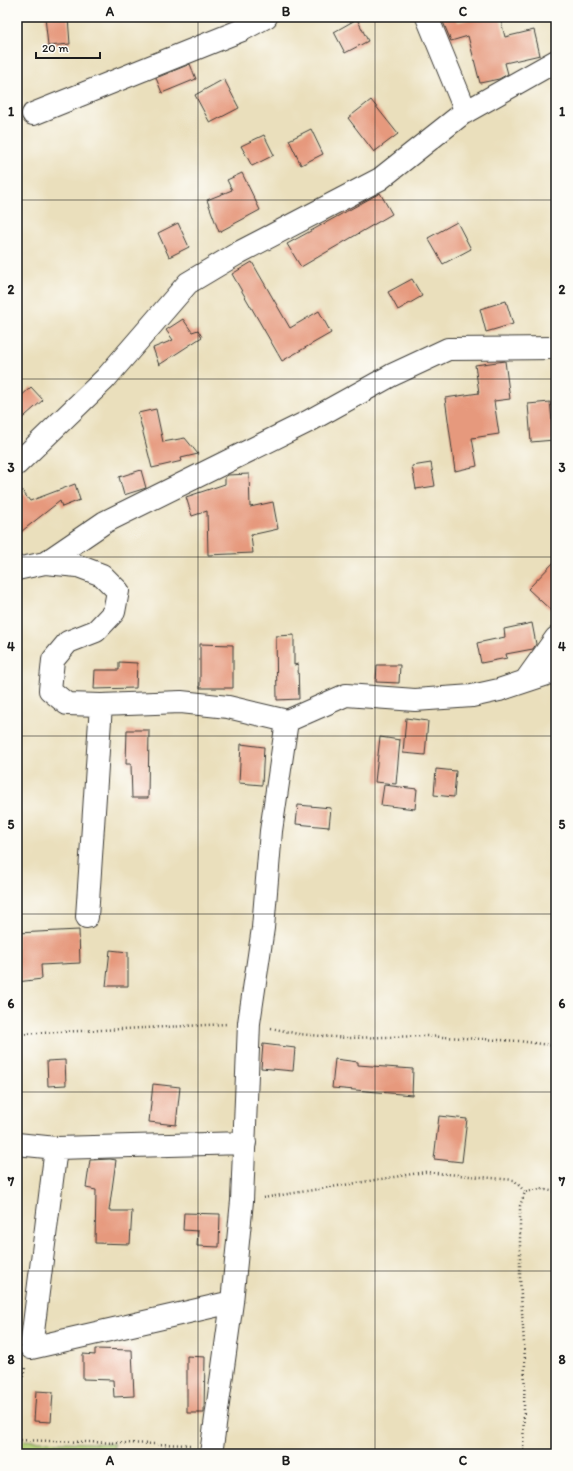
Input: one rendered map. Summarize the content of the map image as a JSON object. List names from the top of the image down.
{
  "scale_bar": "20 m",
  "grid": {
    "columns": ["A", "B", "C"],
    "rows": [
      "1",
      "2",
      "3",
      "4",
      "5",
      "6",
      "7",
      "8"
    ]
  }
}
